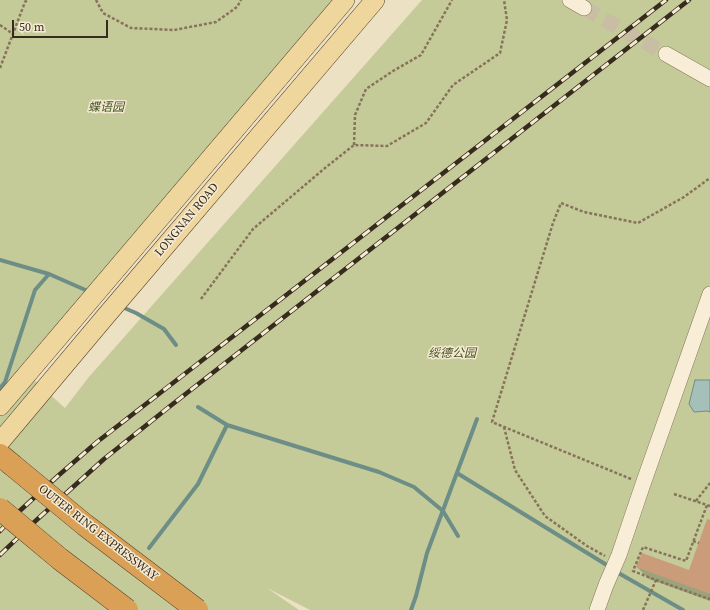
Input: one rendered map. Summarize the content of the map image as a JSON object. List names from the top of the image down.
{
  "streets": {
    "highway": ["OUTER RING EXPRESSWAY"],
    "main road": ["LONGNAN ROAD"]
  },
  "parks": ["蝶语园", "绥德公园"],
  "scale_bar": "50 m"
}
